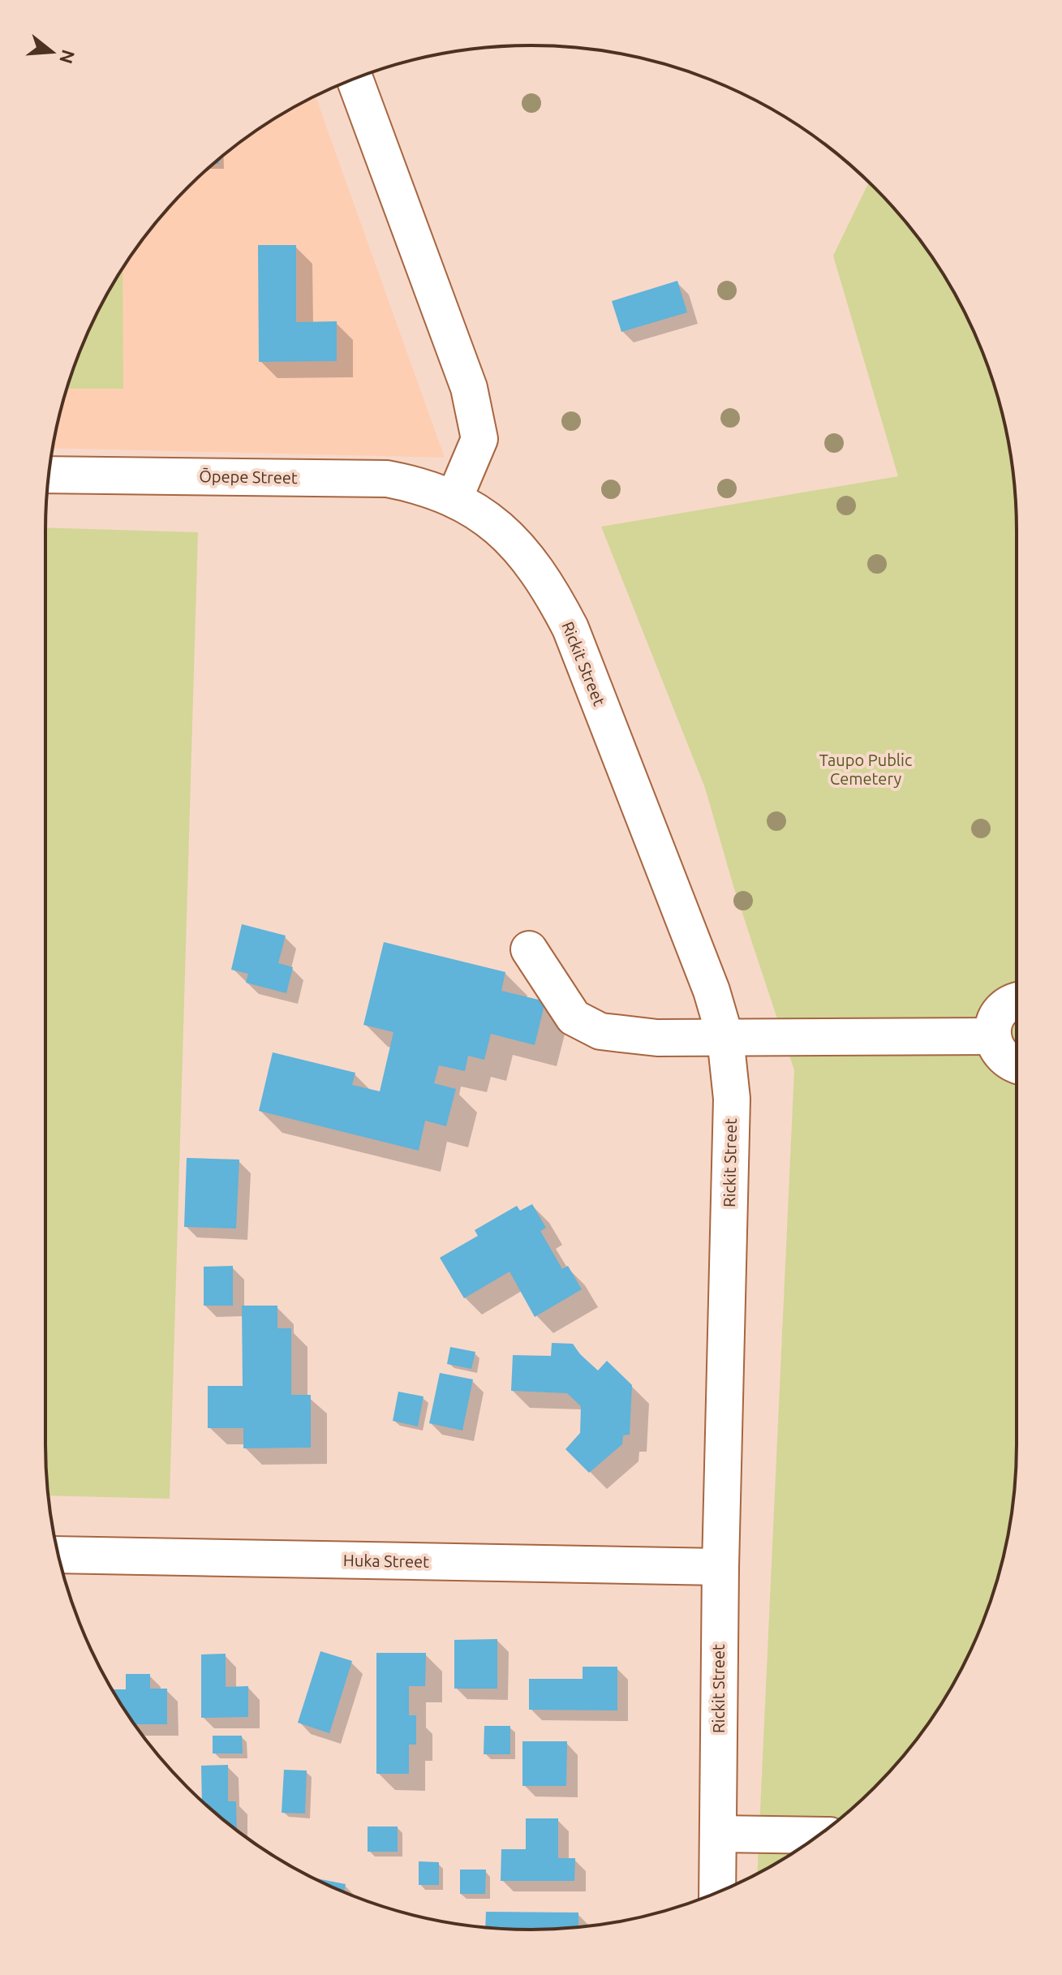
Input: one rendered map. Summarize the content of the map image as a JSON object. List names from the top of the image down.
{
  "streets": {
    "street": ["Ōpepe Street", "Rickit Street", "Huka Street"]
  },
  "crossings": [
    ["Ōpepe Street", "Rickit Street"],
    ["Rickit Street", "Huka Street"]
  ],
  "parks": ["Taupo Public Cemetery"],
  "north": "right"
}
